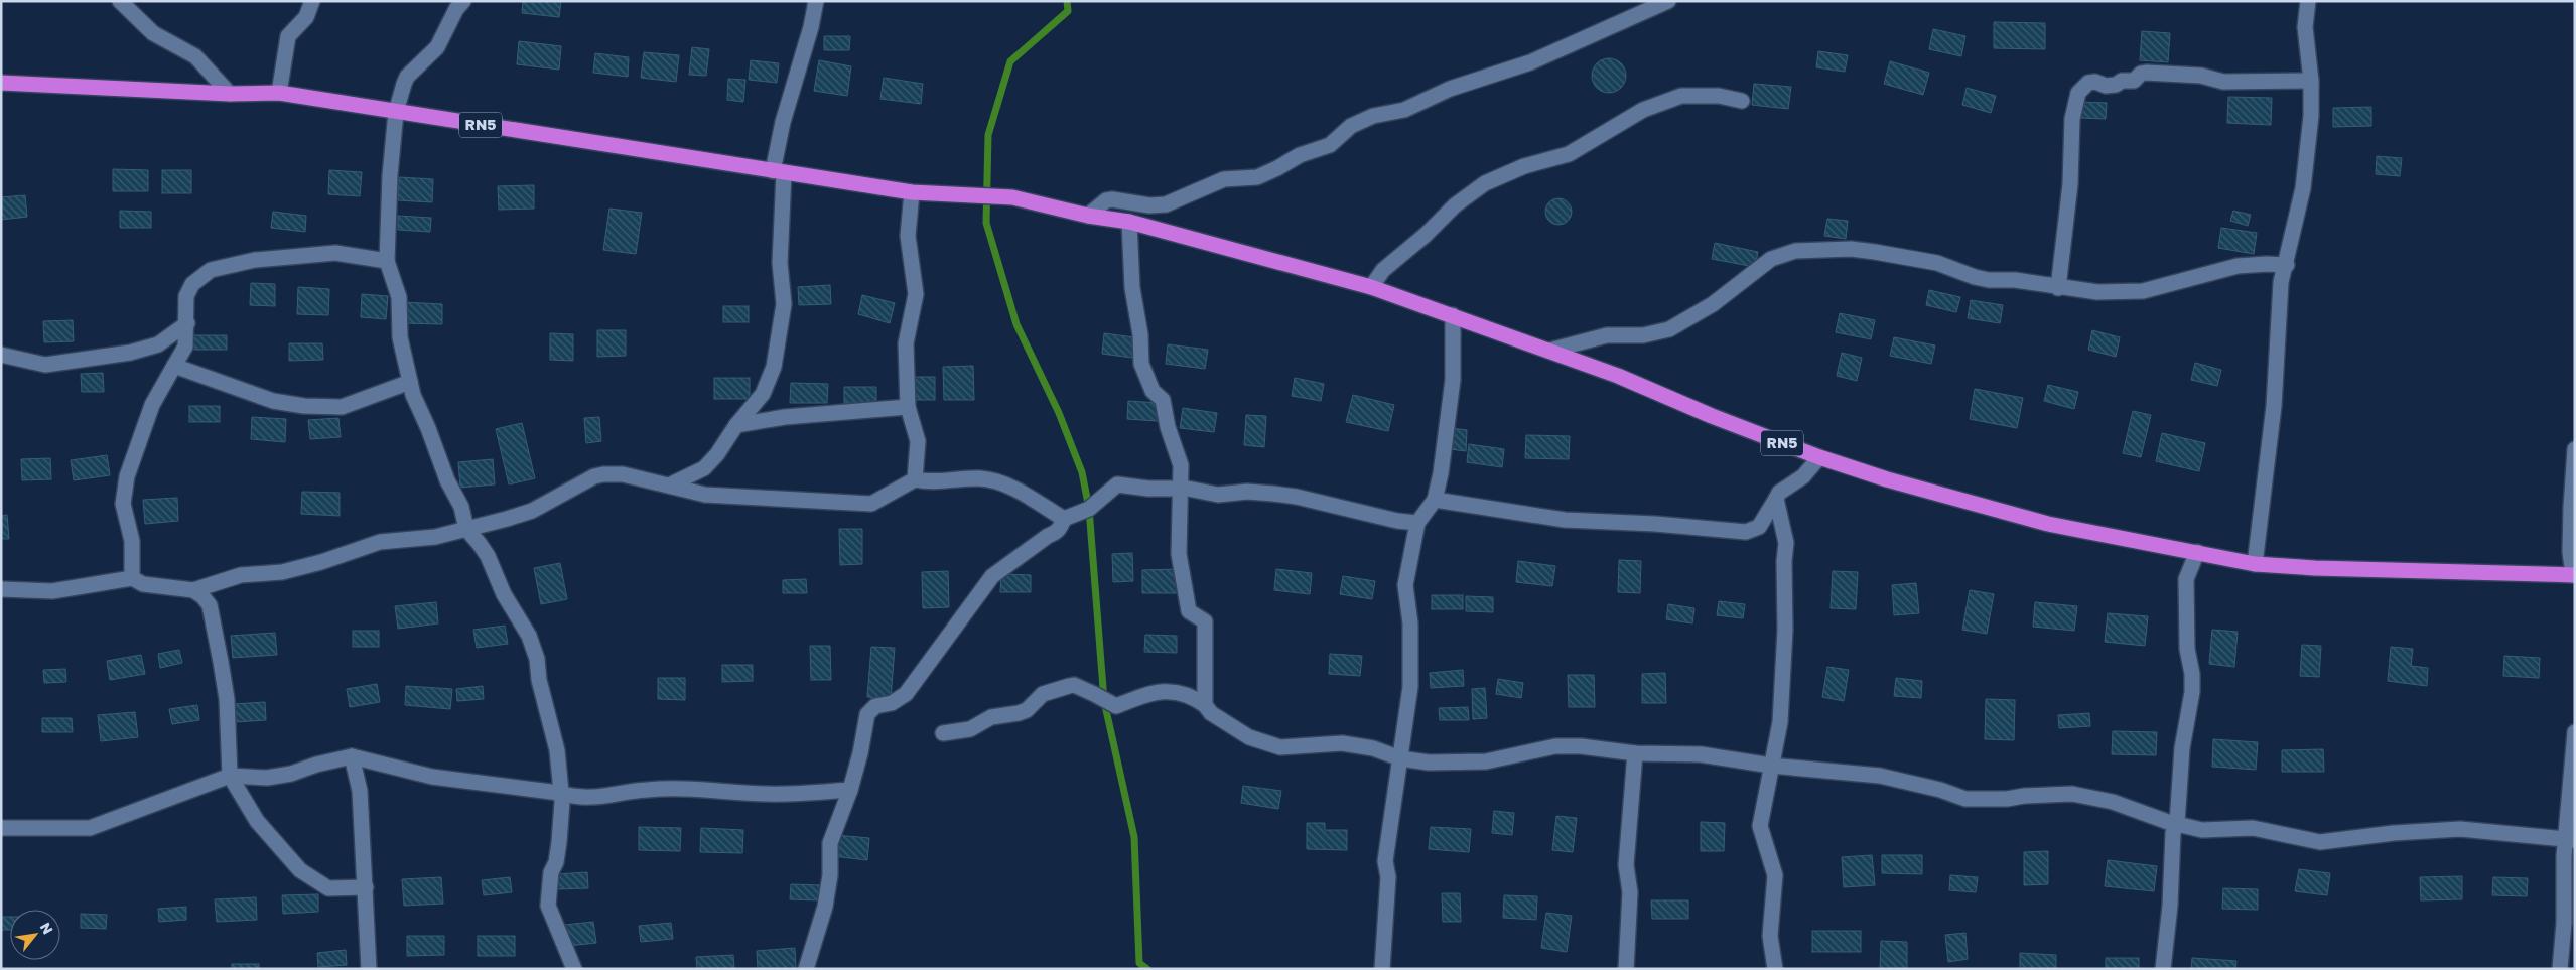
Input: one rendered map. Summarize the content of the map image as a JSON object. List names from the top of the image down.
{
  "streets": {
    "highway": ["RN5"]
  },
  "north": "top right"
}
